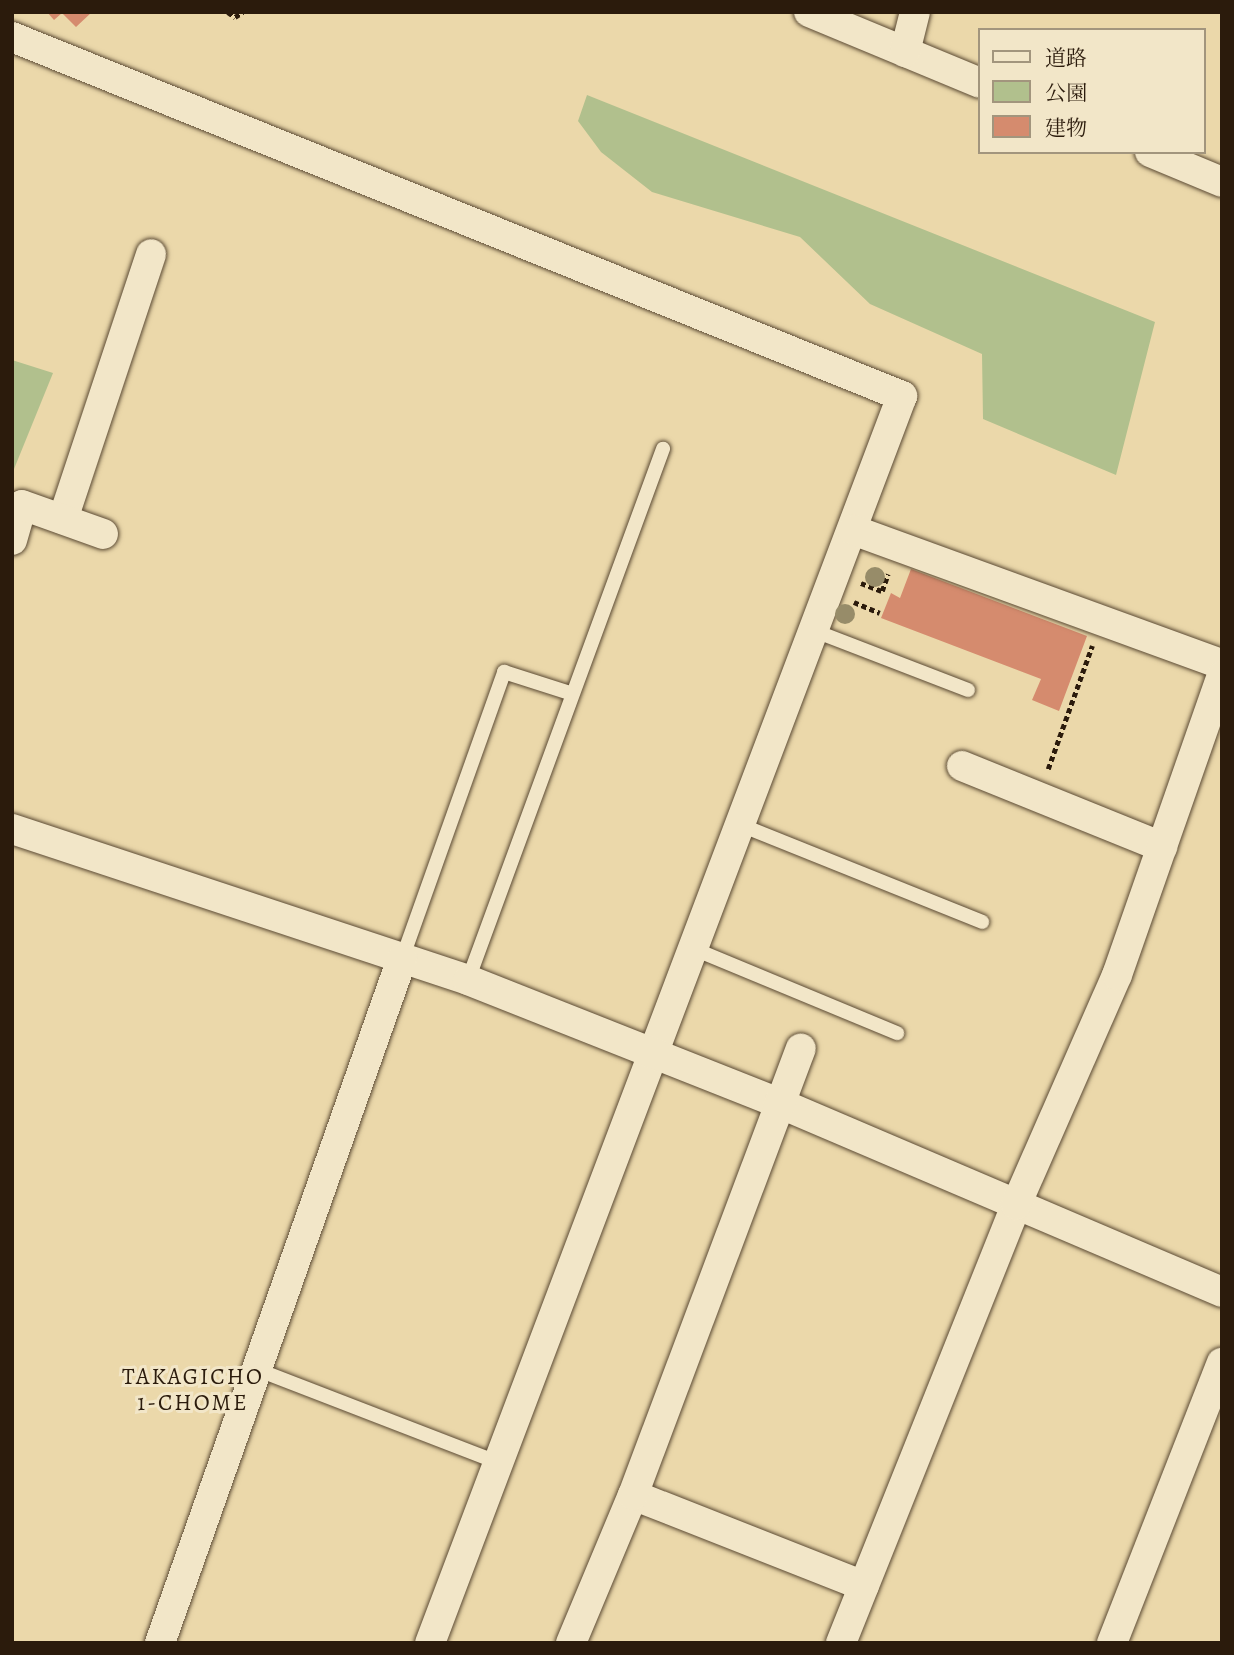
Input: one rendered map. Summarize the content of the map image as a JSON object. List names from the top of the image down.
{
  "districts": ["TAKAGICHO 1-CHOME"],
  "legend": ["道路", "公園", "建物"]
}
